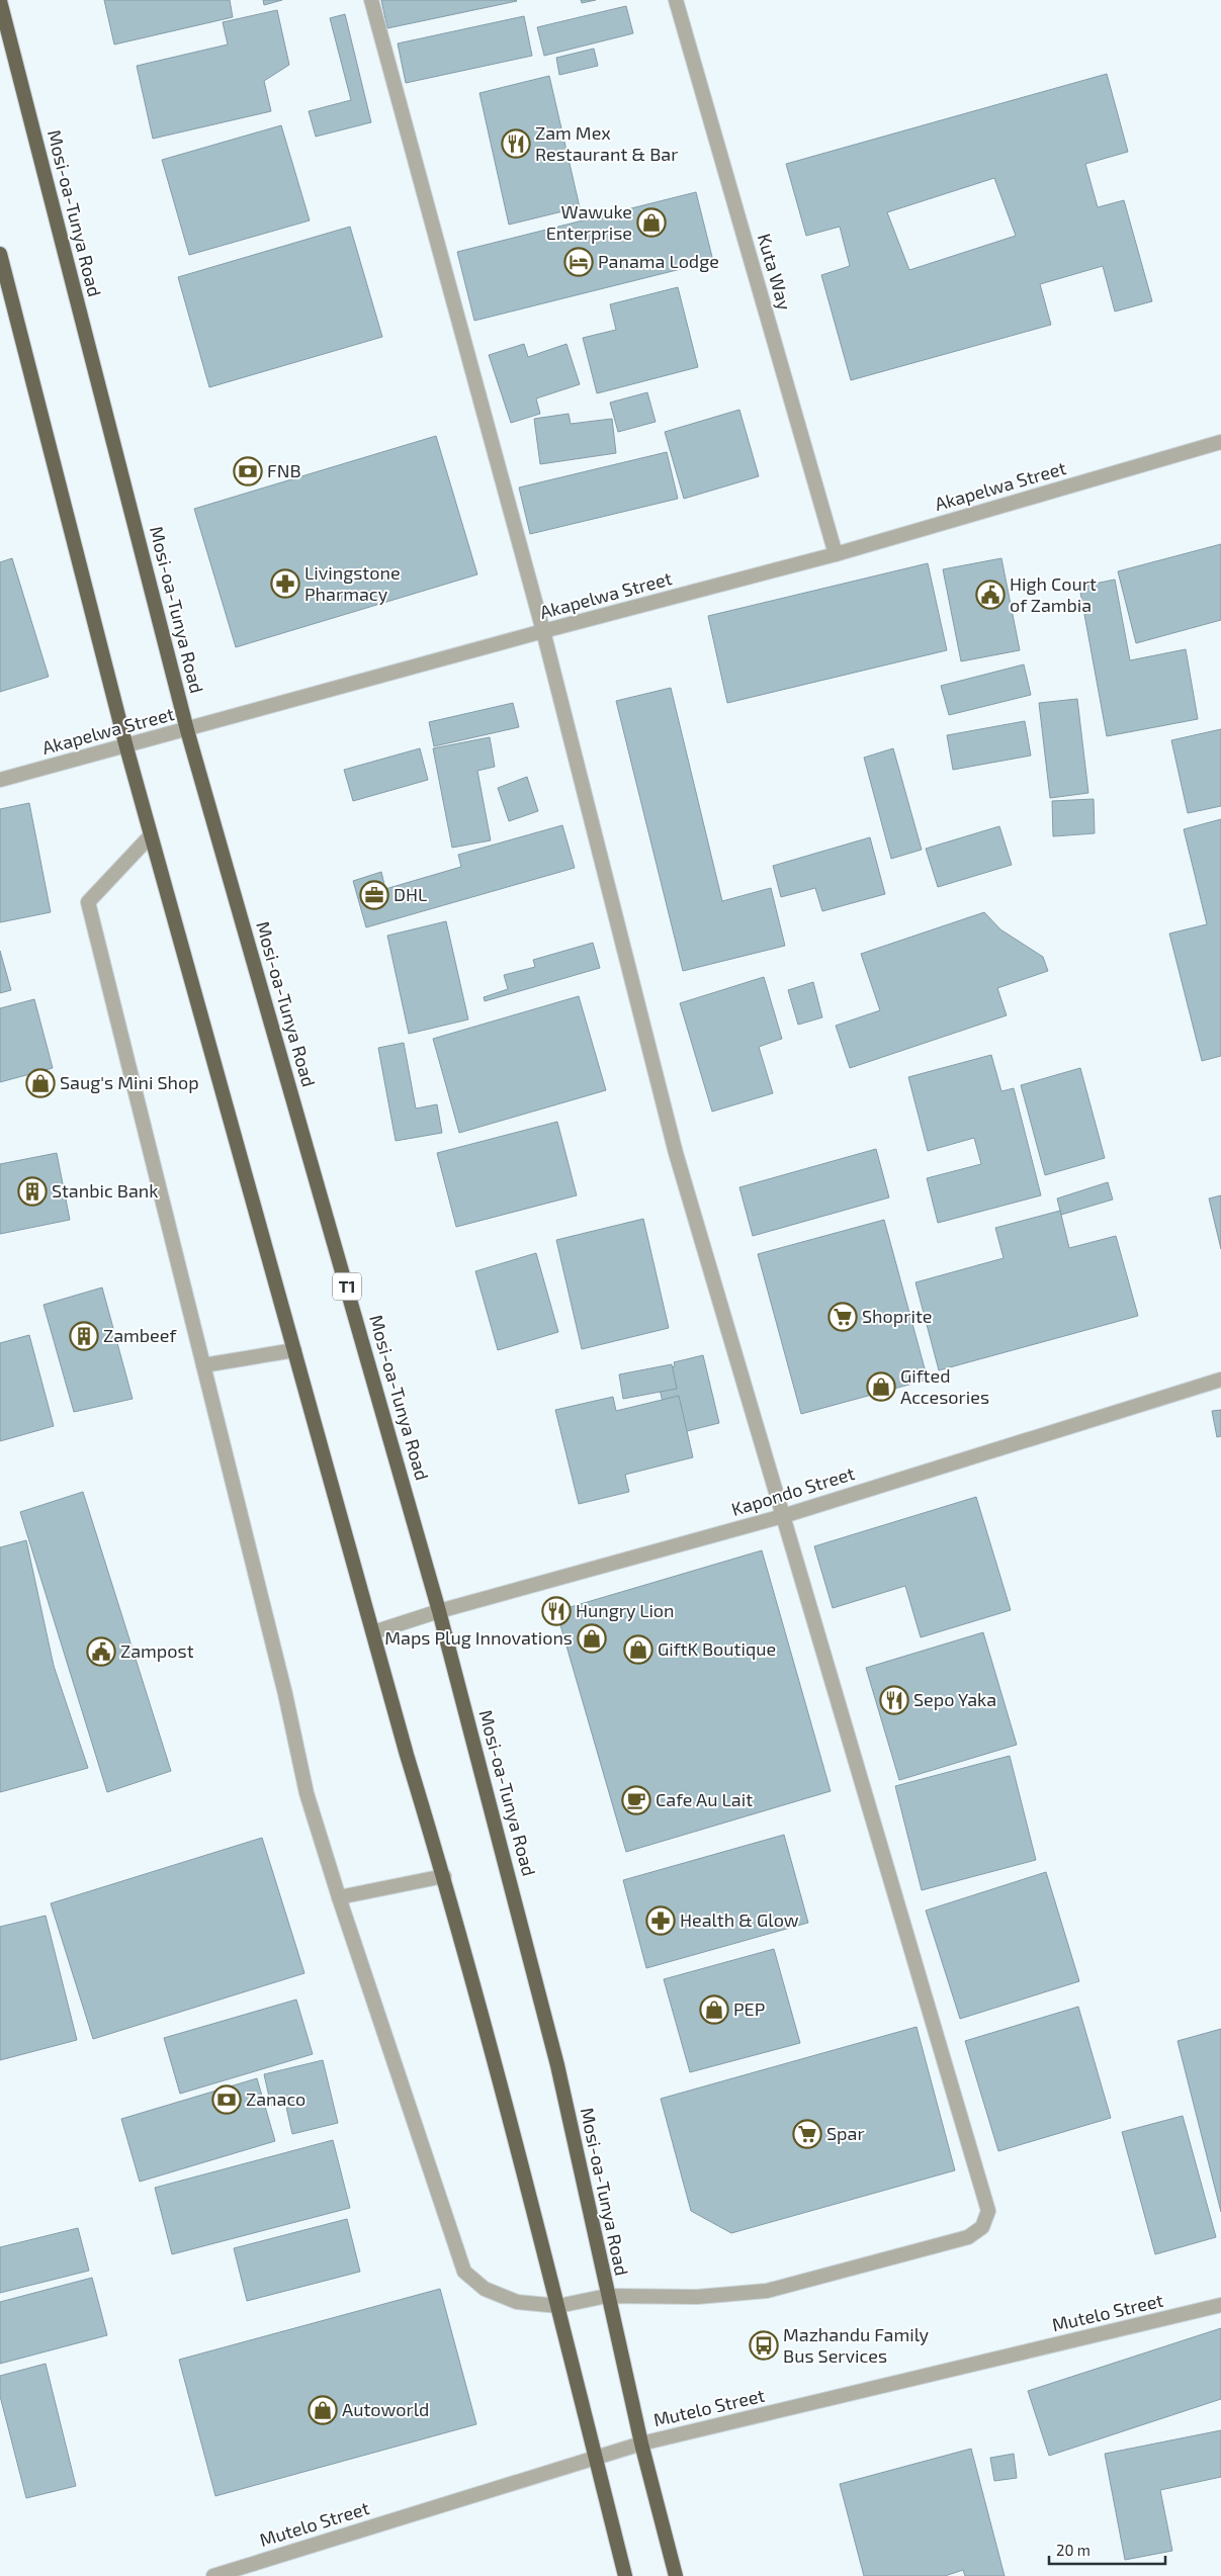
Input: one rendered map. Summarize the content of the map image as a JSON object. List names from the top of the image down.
{
  "streets": {
    "highway": ["Mosi-oa-Tunya Road", "T1"],
    "street": [
      "Kuta Way",
      "Akapelwa Street",
      "Kapondo Street",
      "Mutelo Street"
    ]
  },
  "crossings": [
    ["Mosi-oa-Tunya Road", "Akapelwa Street"],
    ["Mosi-oa-Tunya Road", "Kapondo Street"],
    ["Mosi-oa-Tunya Road", "Mutelo Street"],
    ["Kuta Way", "Akapelwa Street"]
  ],
  "places": {
    "restaurant": ["Zam Mex Restaurant & Bar", "Hungry Lion", "Sepo Yaka"],
    "shop": [
      "Wawuke Enterprise",
      "Saug's Mini Shop",
      "Gifted Accesories",
      "Maps Plug Innovations",
      "GiftK Boutique",
      "PEP",
      "Autoworld"
    ],
    "hotel": ["Panama Lodge"],
    "bank": ["FNB", "Zanaco"],
    "pharmacy": ["Livingstone Pharmacy", "Health & Glow"],
    "public building": ["High Court of Zambia", "Zampost"],
    "office": ["DHL"],
    "building": ["Stanbic Bank", "Zambeef"],
    "supermarket": ["Shoprite", "Spar"],
    "cafe": ["Cafe Au Lait"],
    "bus stop": ["Mazhandu Family Bus Services"]
  },
  "scale_bar": "20 m"
}
